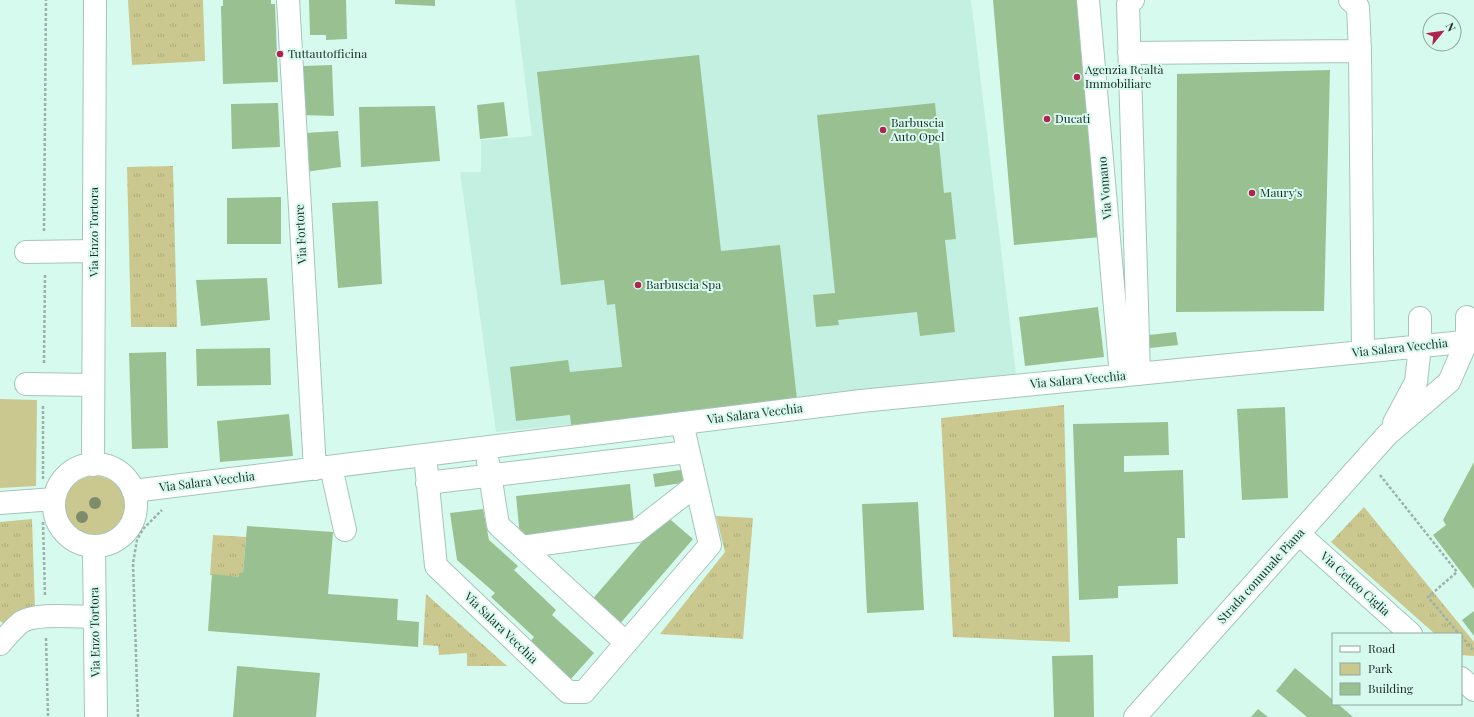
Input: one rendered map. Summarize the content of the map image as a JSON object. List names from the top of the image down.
{
  "streets": {
    "street": [
      "Via Vomano",
      "Via Enzo Tortora",
      "Via Fortore",
      "Via Salara Vecchia",
      "Strada comunale Piana",
      "Via Cetteo Ciglia"
    ]
  },
  "crossings": [
    ["Via Vomano", "Via Salara Vecchia"],
    ["Via Enzo Tortora", "Via Salara Vecchia"],
    ["Via Fortore", "Via Salara Vecchia"],
    ["Via Salara Vecchia", "Strada comunale Piana"],
    ["Strada comunale Piana", "Via Cetteo Ciglia"]
  ],
  "places": [
    "Tuttautofficina",
    "Agenzia Realtà Immobiliare",
    "Ducati",
    "Barbuscia Auto Opel",
    "Maury's",
    "Barbuscia Spa"
  ],
  "legend": ["Road", "Park", "Building"],
  "north": "top right"
}
